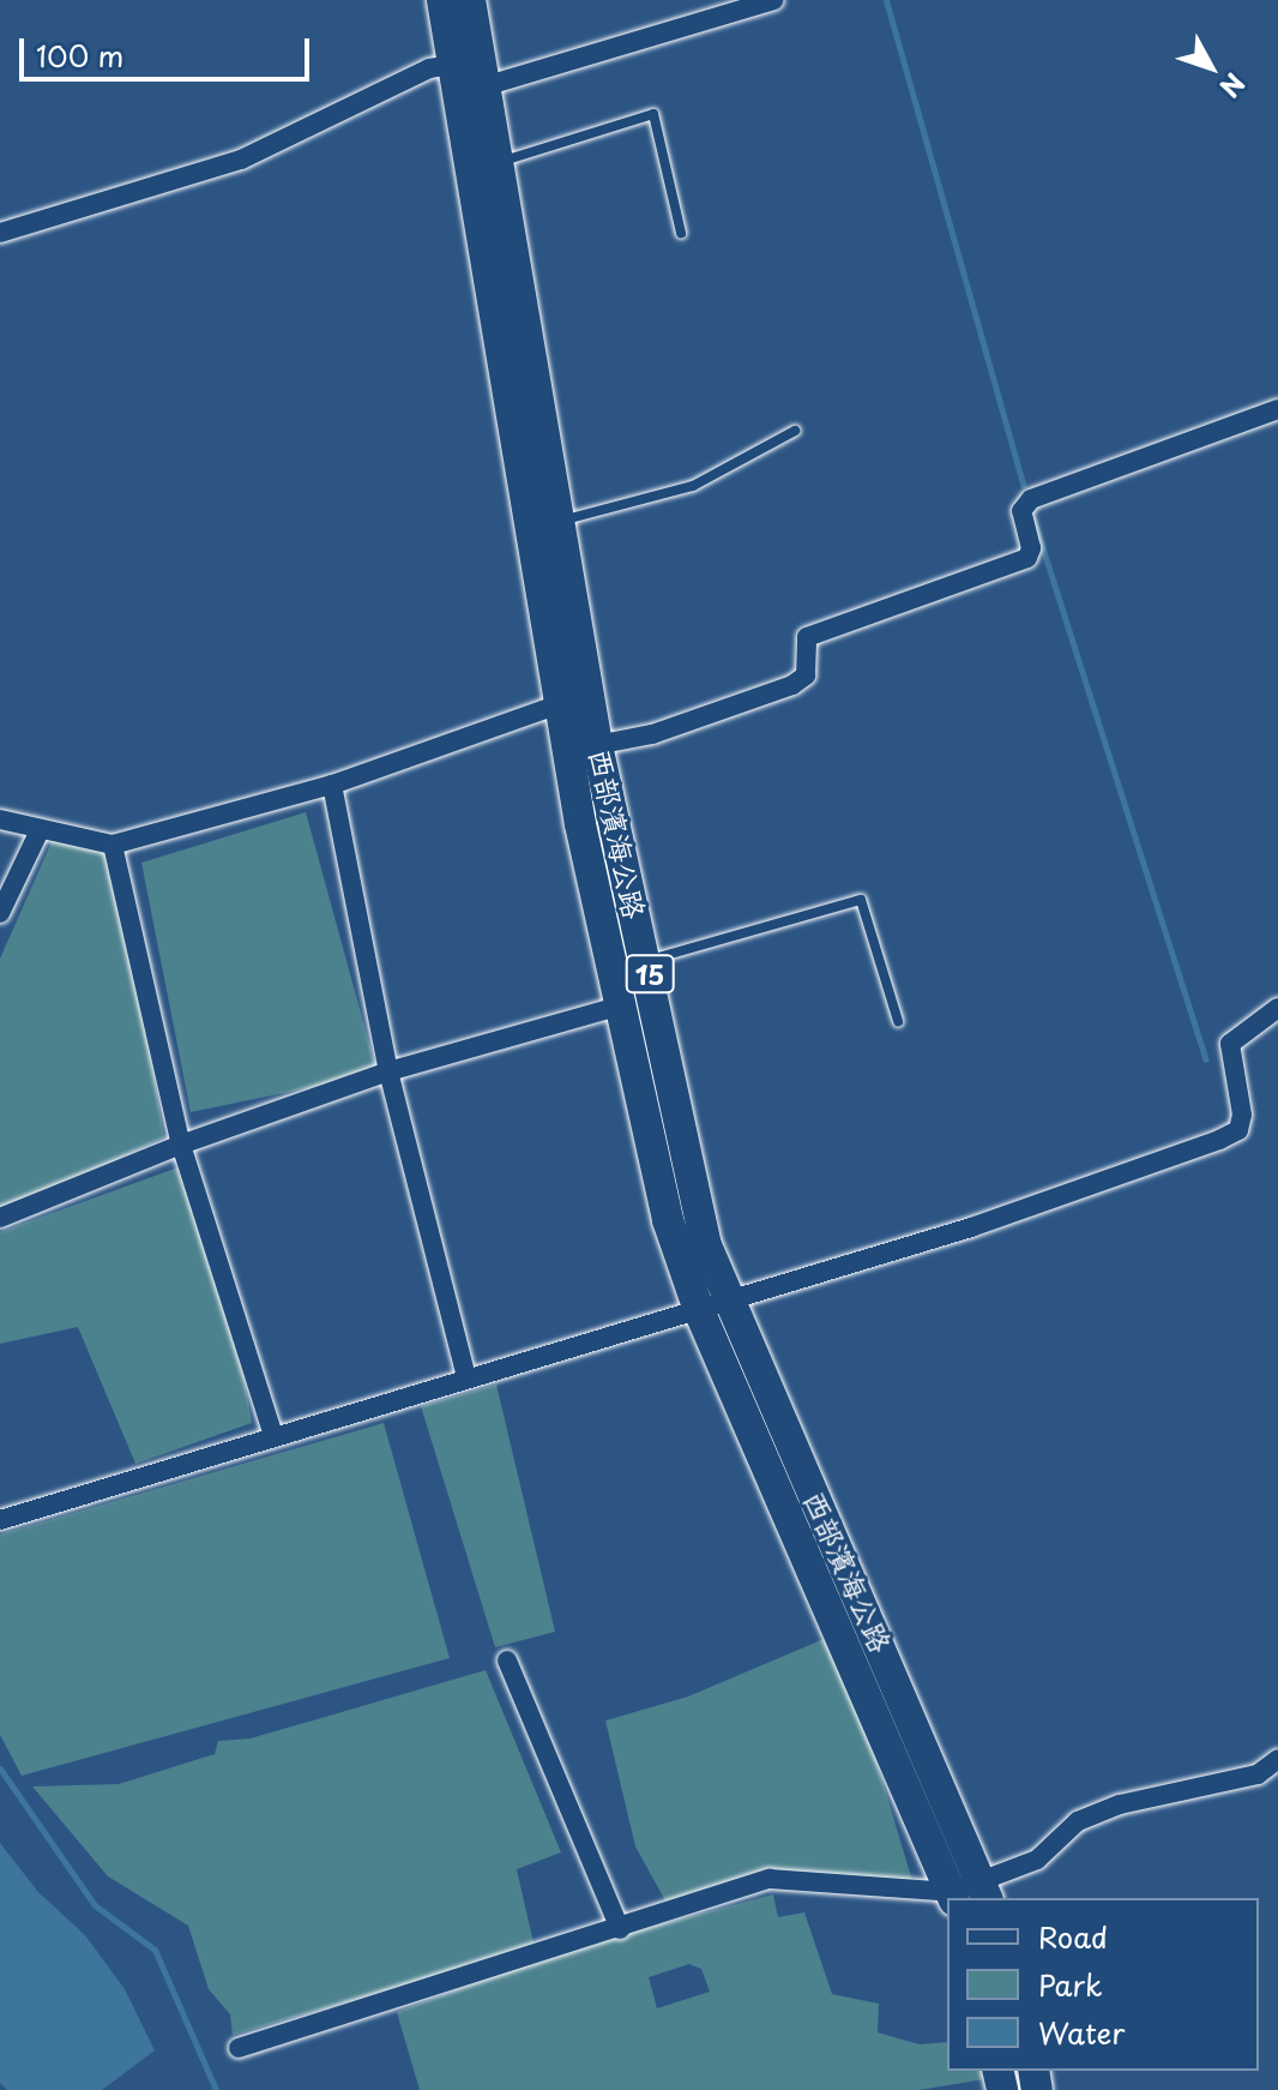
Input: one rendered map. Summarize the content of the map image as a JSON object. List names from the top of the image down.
{
  "streets": {
    "main road": ["西部濱海公路", "15"]
  },
  "legend": ["Road", "Park", "Water"],
  "scale_bar": "100 m",
  "north": "bottom right"
}
